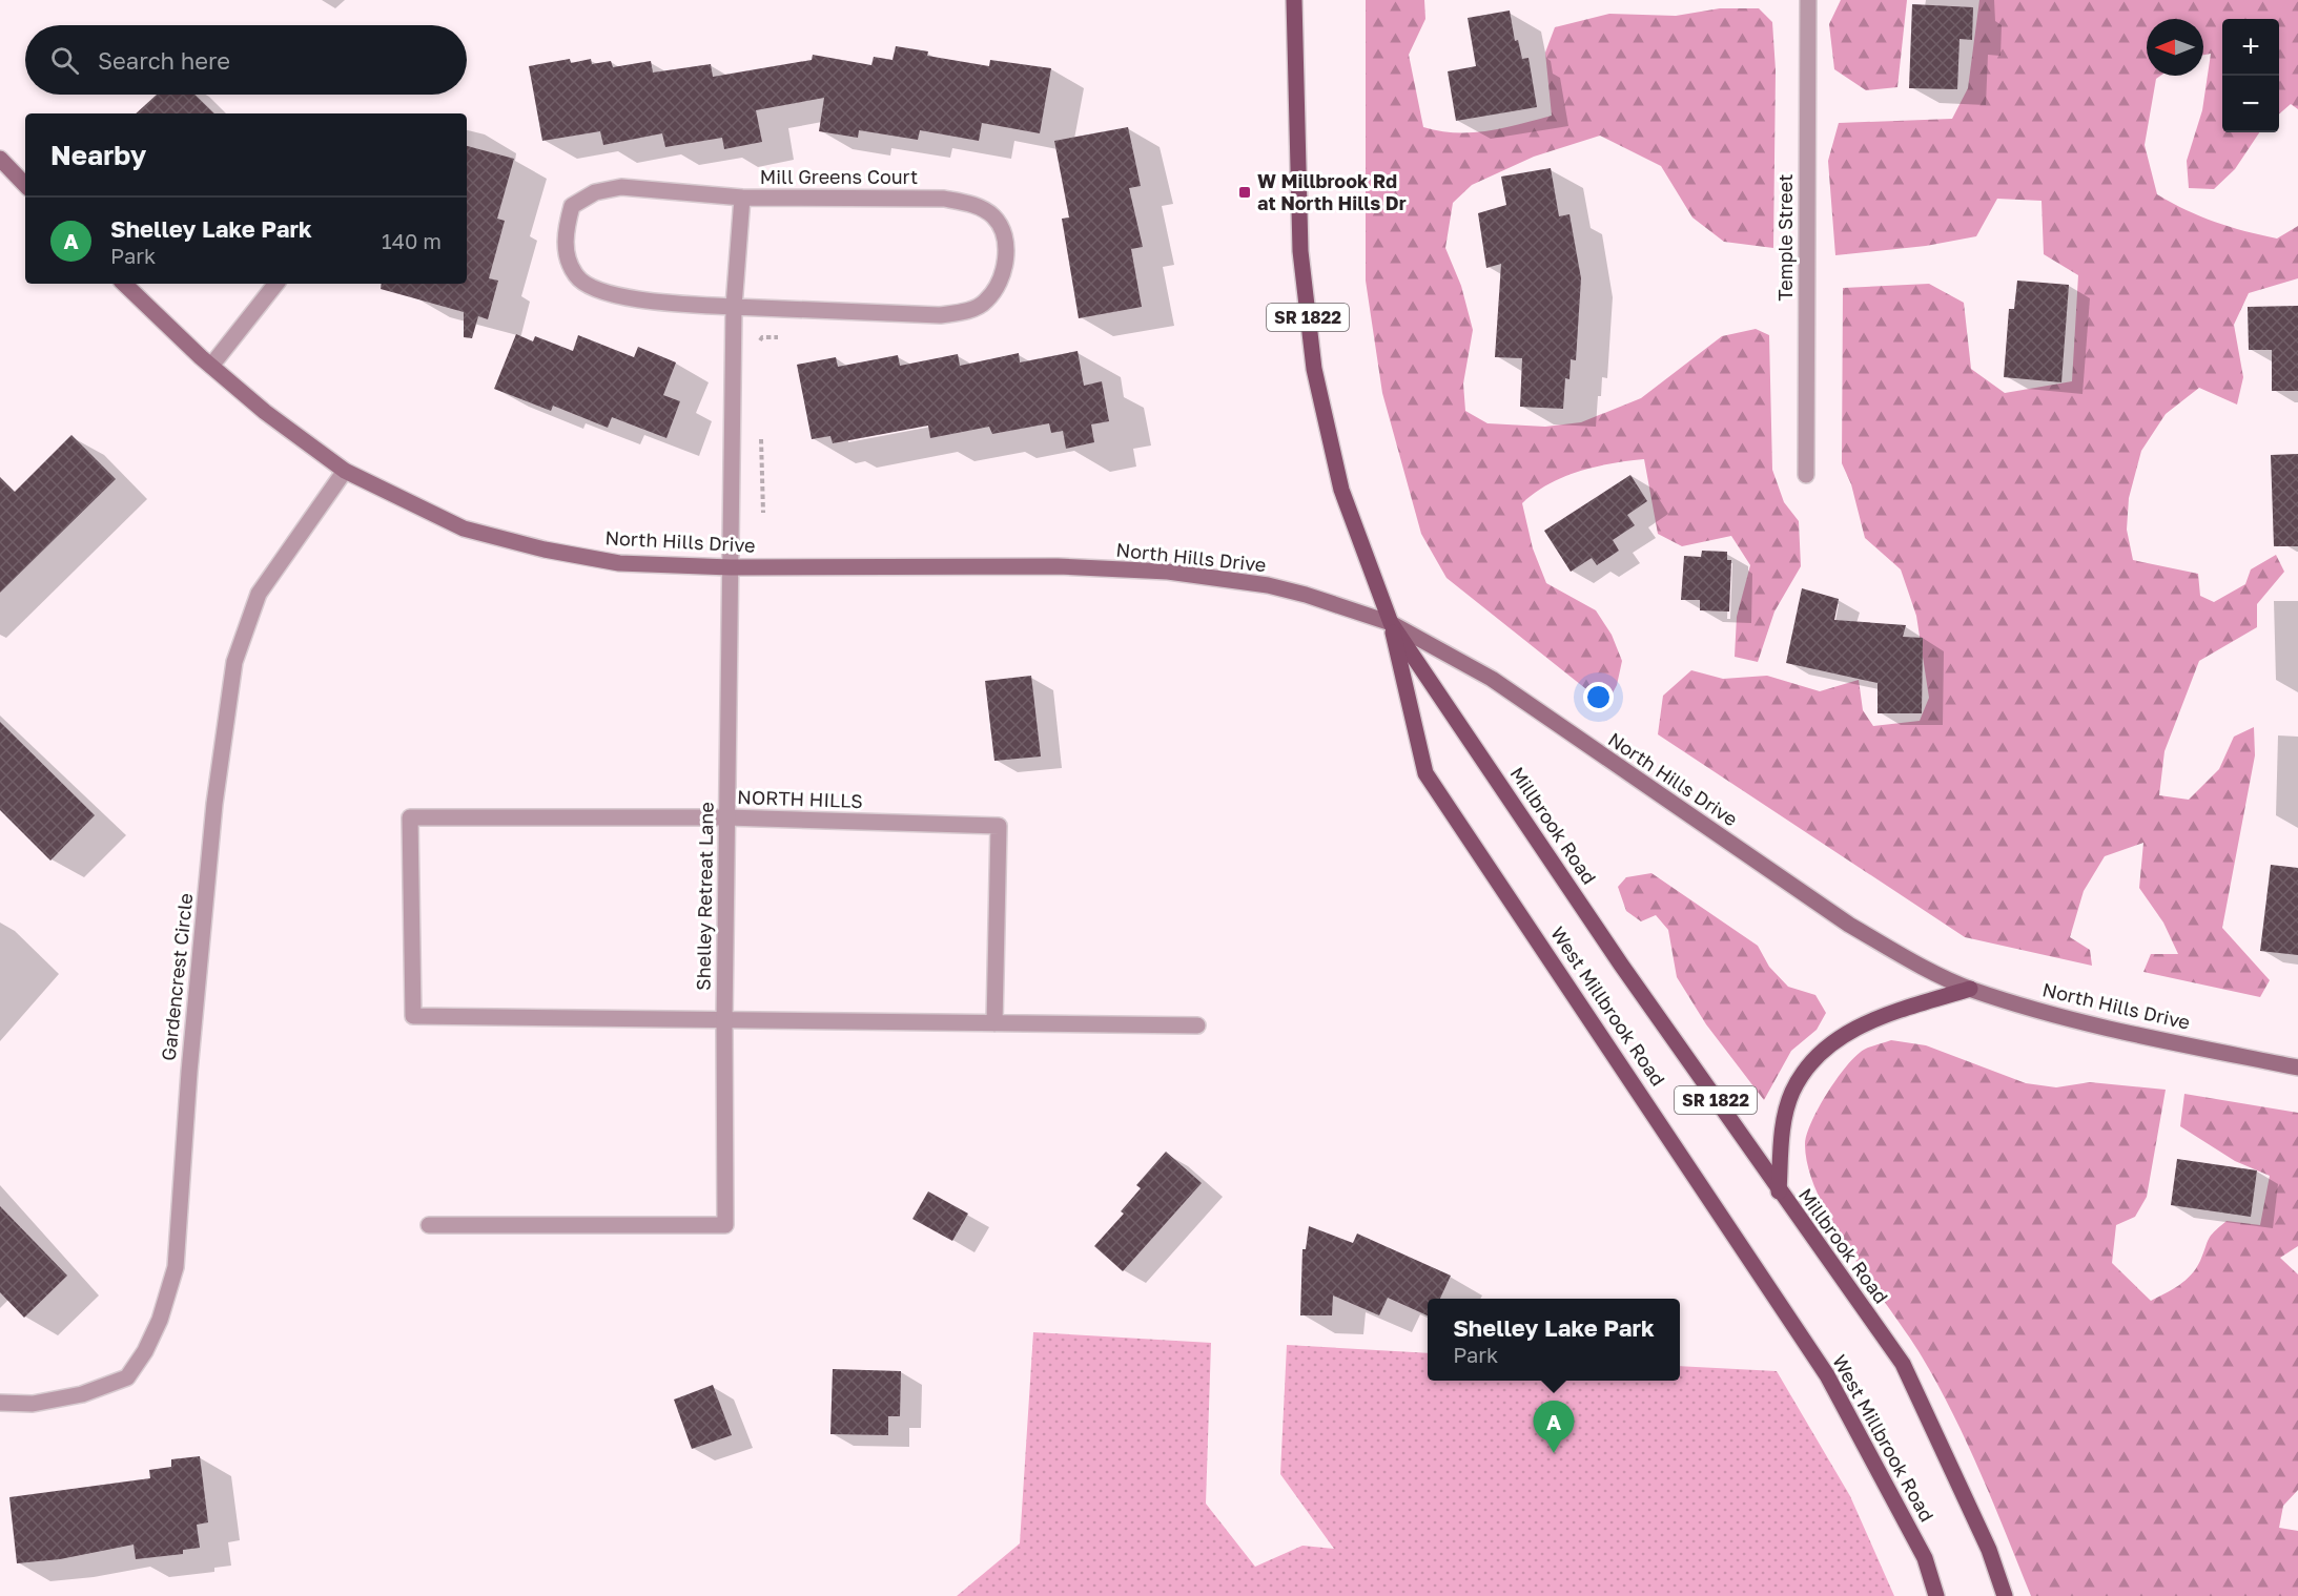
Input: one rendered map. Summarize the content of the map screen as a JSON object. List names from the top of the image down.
{
  "streets": {
    "main road": [
      "SR 1822",
      "North Hills Drive",
      "Millbrook Road",
      "West Millbrook Road"
    ],
    "street": [
      "Mill Greens Court",
      "Temple Street",
      "NORTH HILLS",
      "Shelley Retreat Lane",
      "Gardencrest Circle"
    ]
  },
  "crossings": [
    ["North Hills Drive", "Millbrook Road"],
    ["North Hills Drive", "Shelley Retreat Lane"],
    ["North Hills Drive", "Gardencrest Circle"],
    ["North Hills Drive", "West Millbrook Road"],
    ["NORTH HILLS", "Shelley Retreat Lane"],
    ["Millbrook Road", "West Millbrook Road"]
  ],
  "places": {
    "transit": ["W Millbrook Rd at North Hills Dr"]
  },
  "north": "left",
  "page": {
    "map_buttons": ["+", "−"],
    "search": "Search here",
    "heading": "Nearby",
    "list": [
      {
        "mark": "A",
        "name": "Shelley Lake Park",
        "note": "Park",
        "value": "140 m"
      }
    ],
    "popup": ["Shelley Lake Park", "Park"],
    "pins": "A"
  }
}
